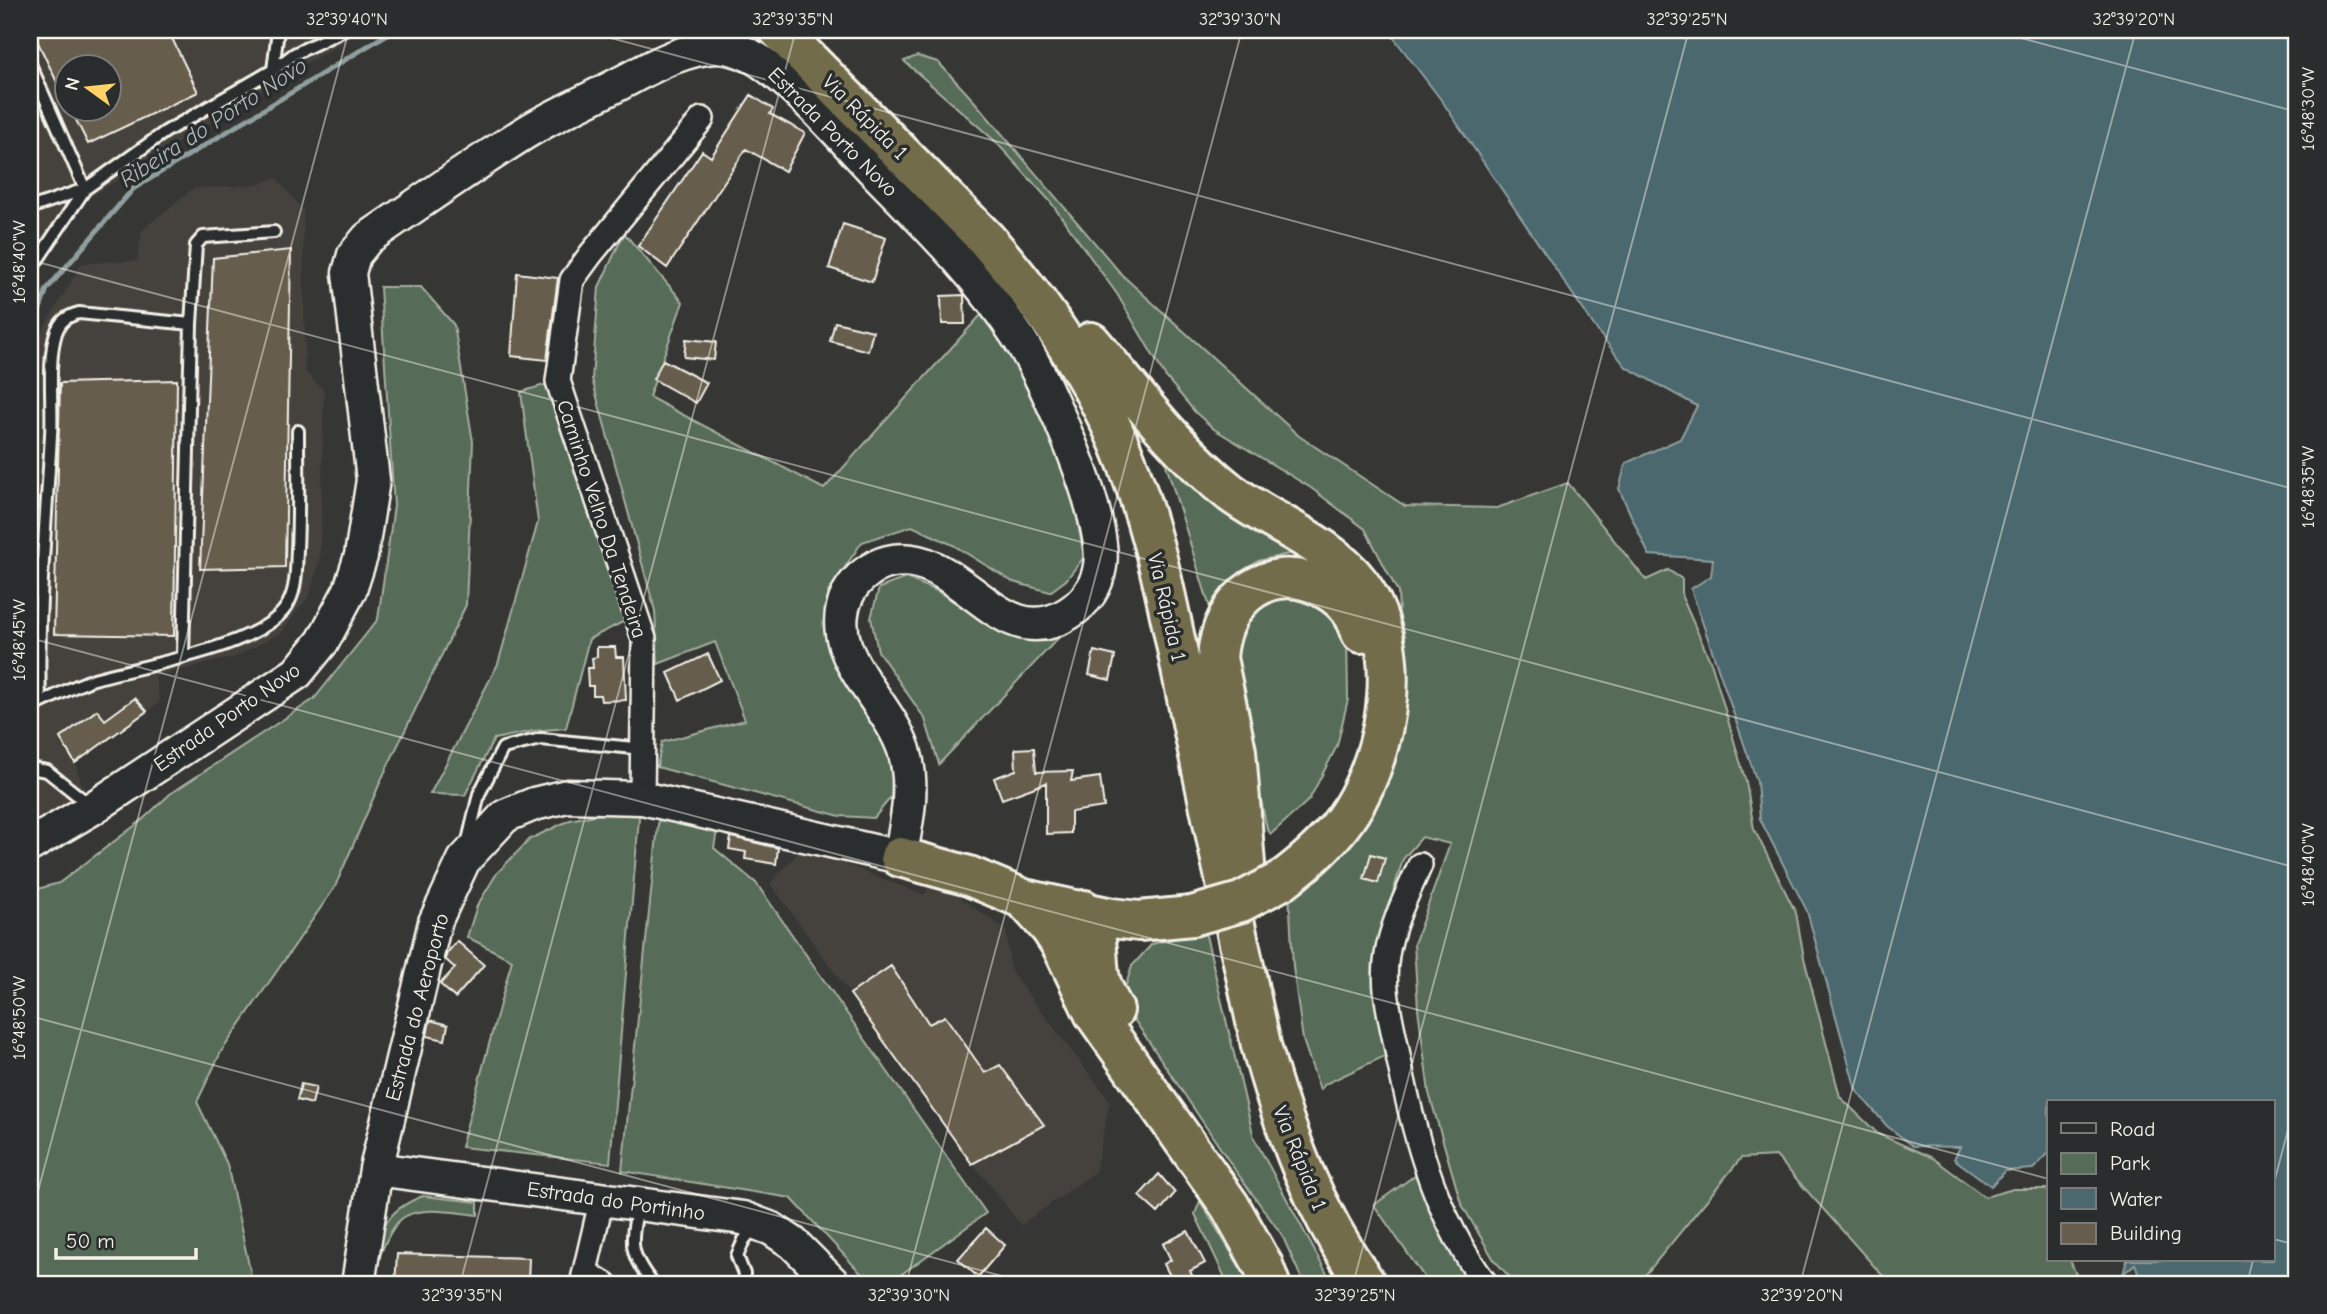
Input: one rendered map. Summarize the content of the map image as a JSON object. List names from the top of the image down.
{
  "streets": {
    "highway": ["Via Rápida 1"],
    "main road": ["Estrada Porto Novo", "Estrada do Aeroporto", "Estrada do Portinho"],
    "street": ["Caminho Velho Da Tendeira"]
  },
  "crossings": [
    ["Estrada Porto Novo", "Estrada do Aeroporto"],
    ["Caminho Velho Da Tendeira", "Estrada do Aeroporto"],
    ["Estrada do Aeroporto", "Estrada do Portinho"]
  ],
  "water": ["Ribeira do Porto Novo"],
  "legend": [
    "Road",
    "Park",
    "Water",
    "Building"
  ],
  "scale_bar": "50 m",
  "north": "left",
  "coordinates": [
    "32°39'40\"N",
    "32°39'35\"N",
    "32°39'30\"N",
    "32°39'25\"N",
    "32°39'20\"N",
    "16°48'30\"W",
    "16°48'40\"W",
    "16°48'35\"W",
    "16°48'45\"W",
    "16°48'50\"W"
  ]
}
